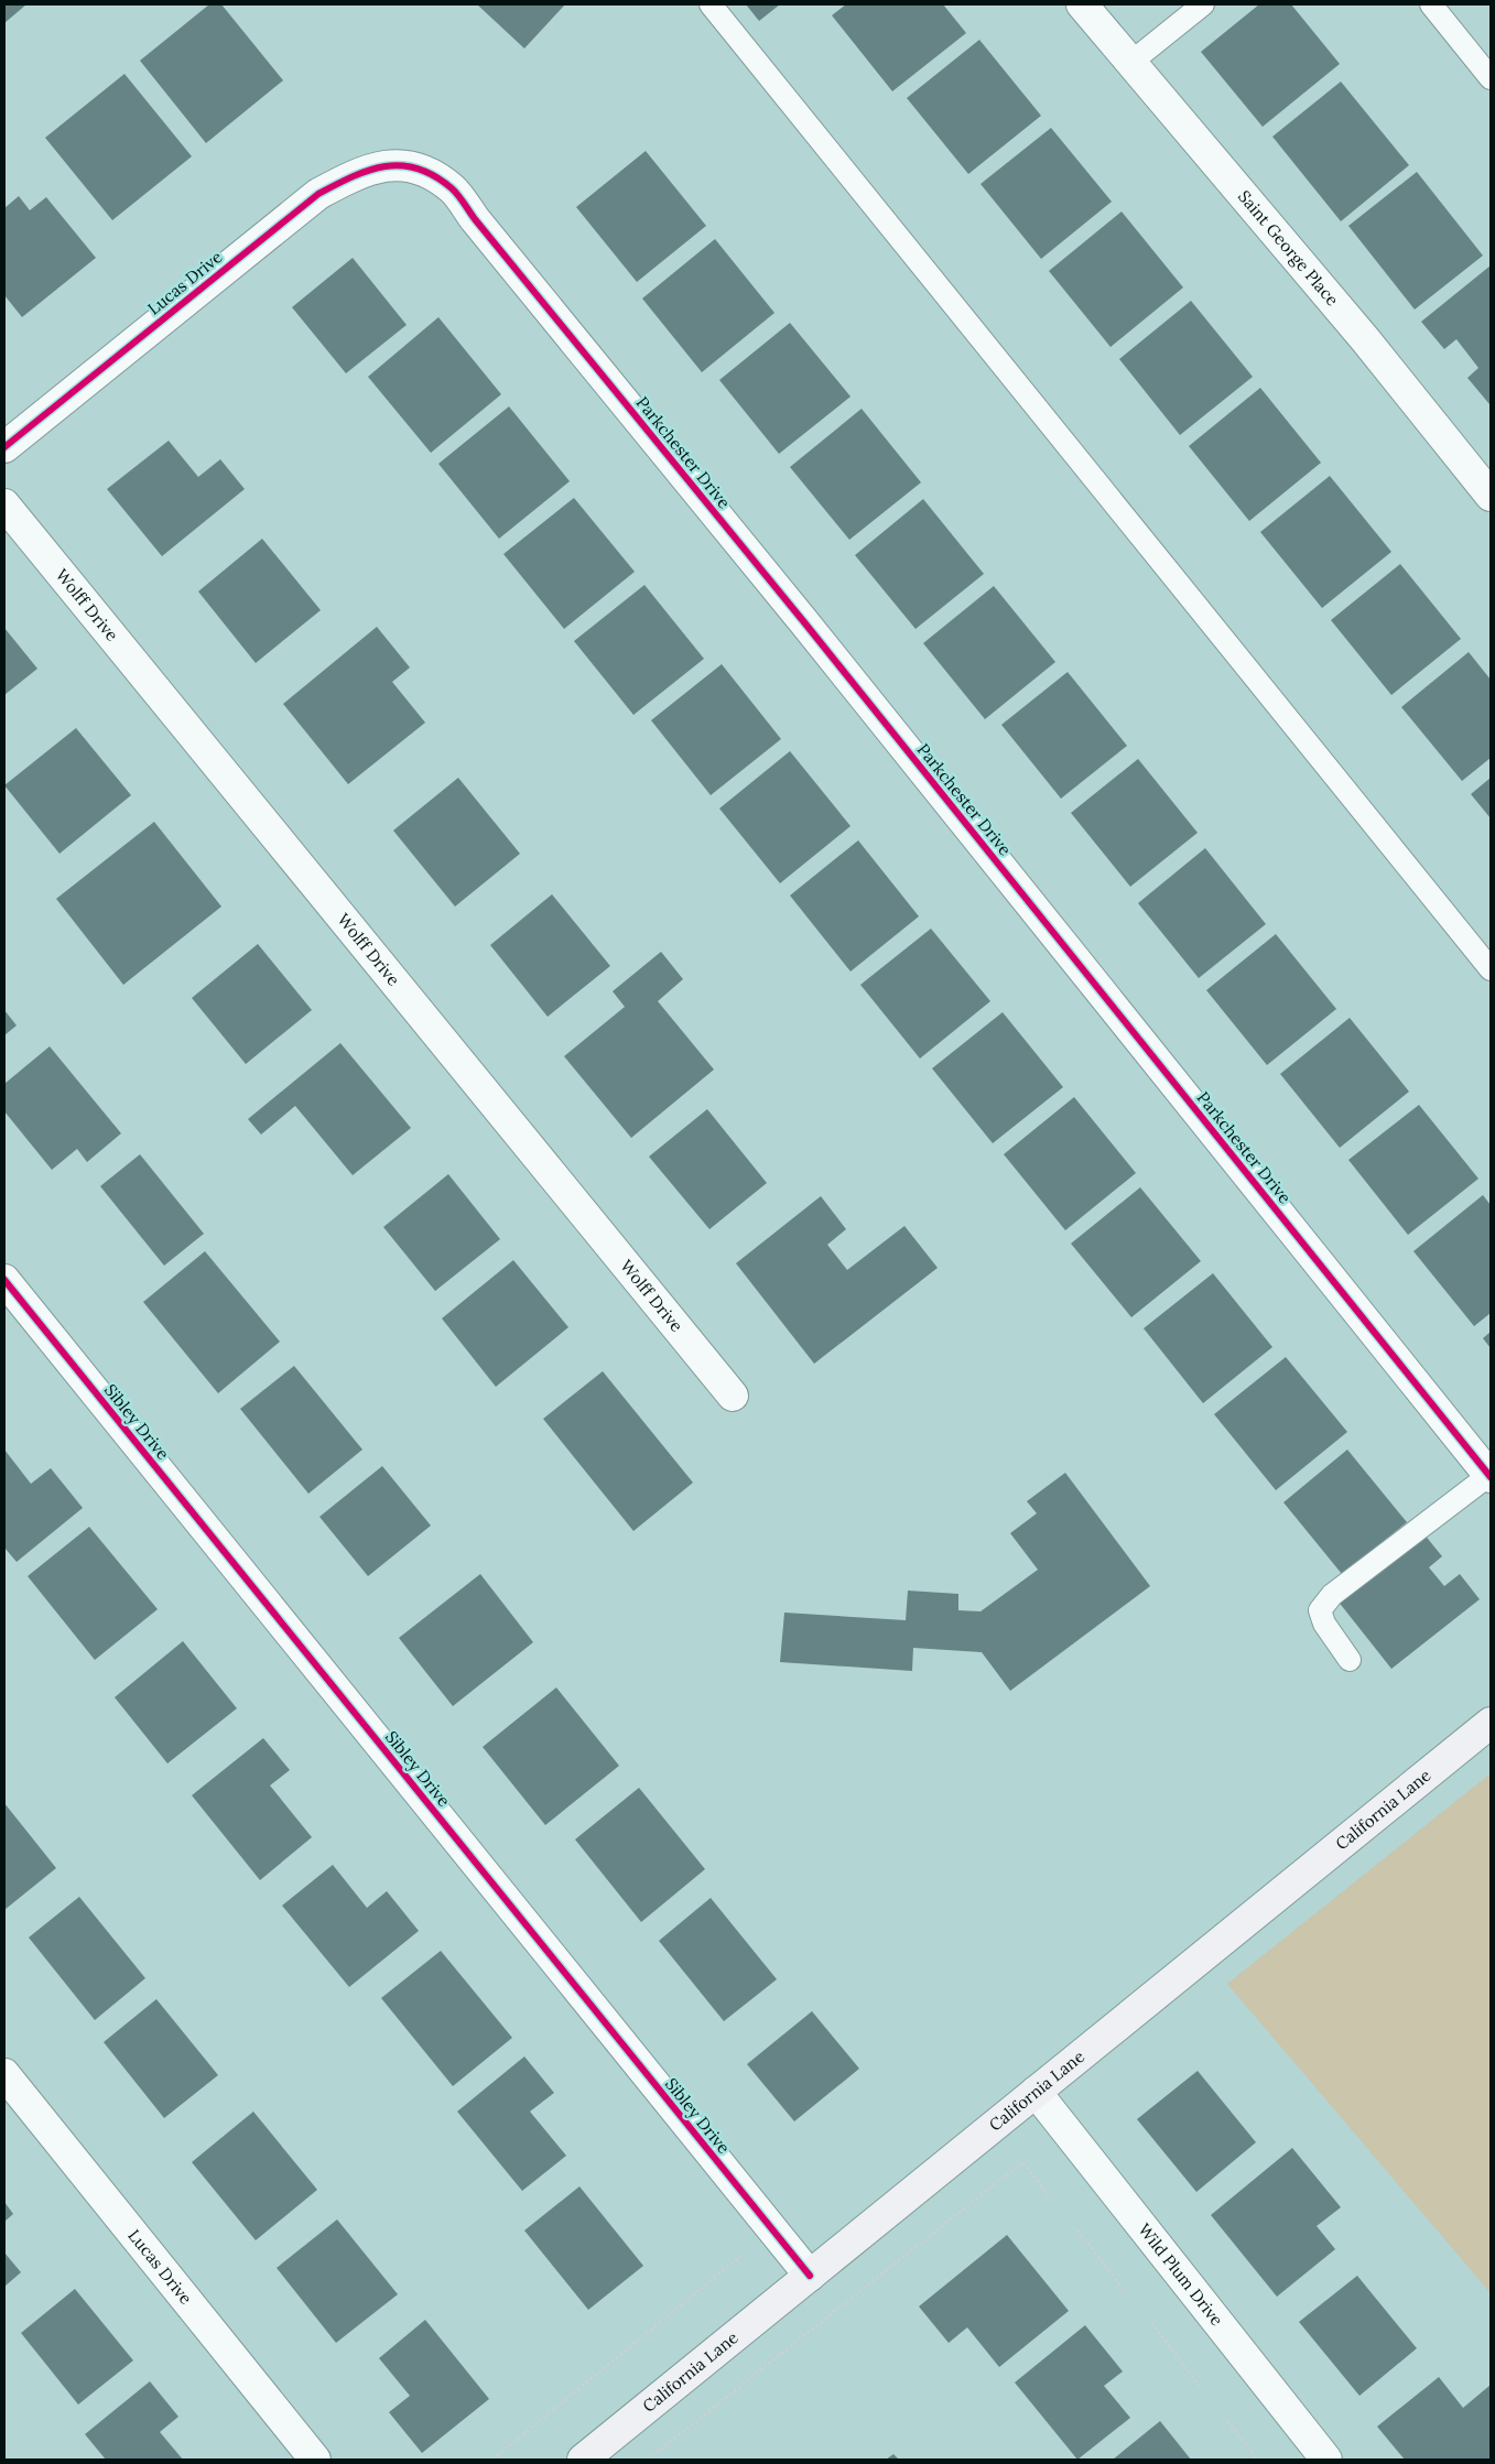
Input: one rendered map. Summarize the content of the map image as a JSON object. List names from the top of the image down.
{
  "streets": {
    "street": [
      "Saint George Place",
      "Lucas Drive",
      "Parkchester Drive",
      "Wolff Drive",
      "Sibley Drive",
      "California Lane",
      "Wild Plum Drive"
    ]
  },
  "crossings": [
    ["Lucas Drive", "Parkchester Drive"],
    ["Sibley Drive", "California Lane"],
    ["California Lane", "Wild Plum Drive"]
  ]
}
